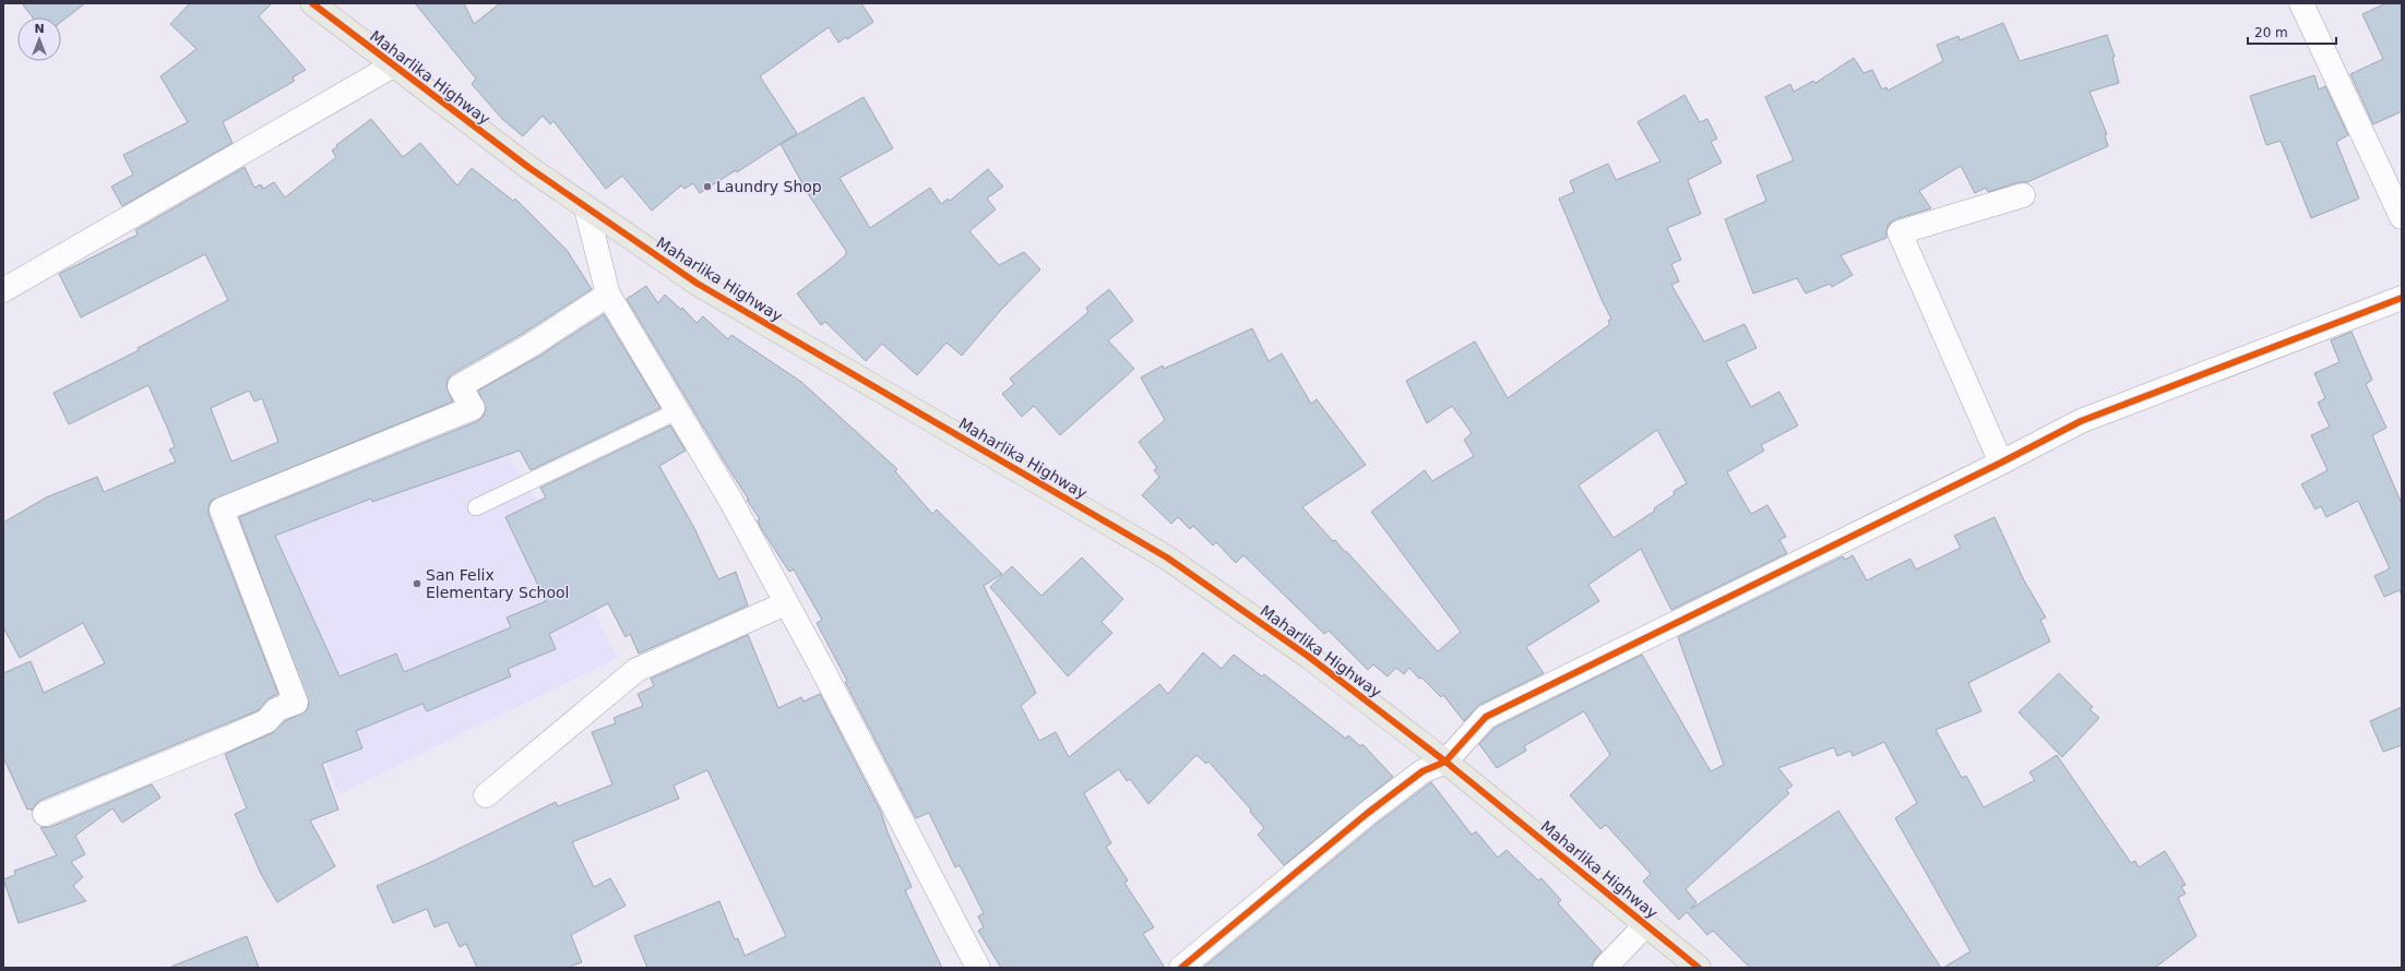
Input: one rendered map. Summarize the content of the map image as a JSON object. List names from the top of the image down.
{
  "streets": {
    "highway": ["Maharlika Highway"]
  },
  "places": ["Laundry Shop", "San Felix Elementary School"],
  "scale_bar": "20 m",
  "north": "top"
}
